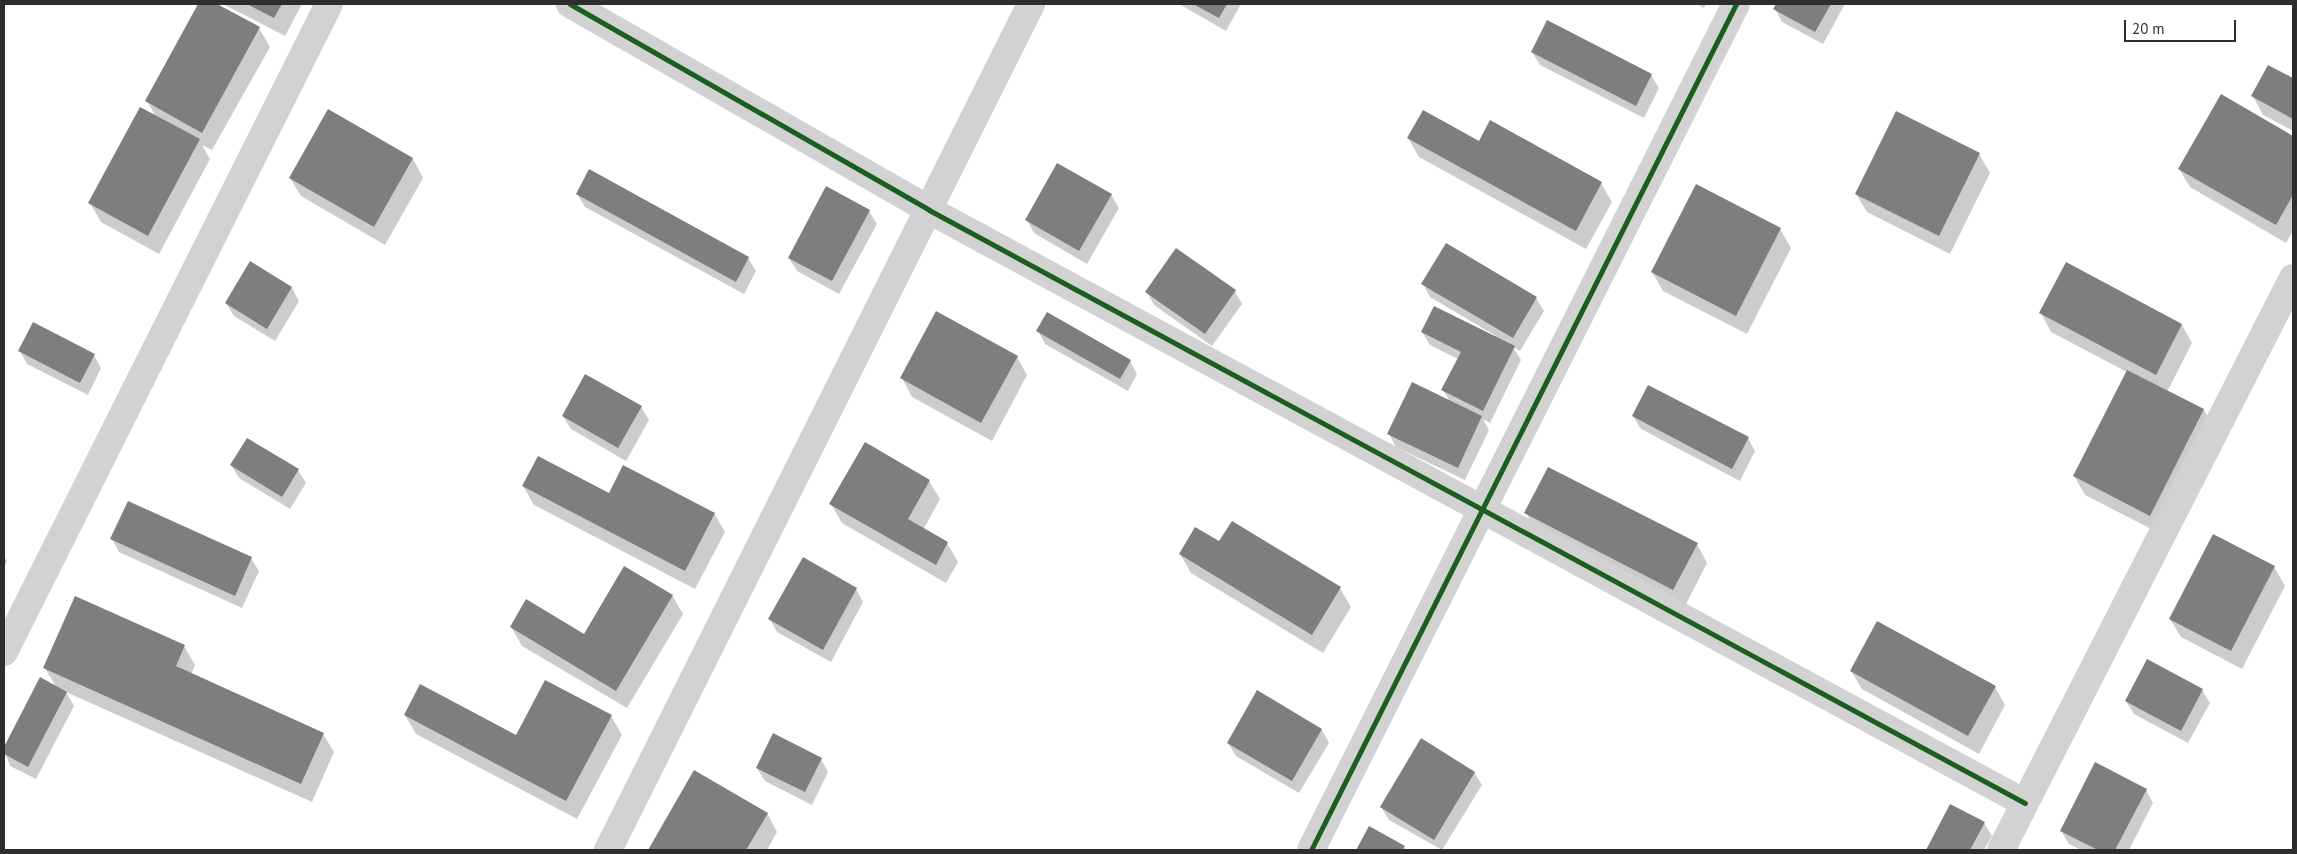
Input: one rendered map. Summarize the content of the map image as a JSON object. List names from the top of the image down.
{
  "scale_bar": "20 m"
}
